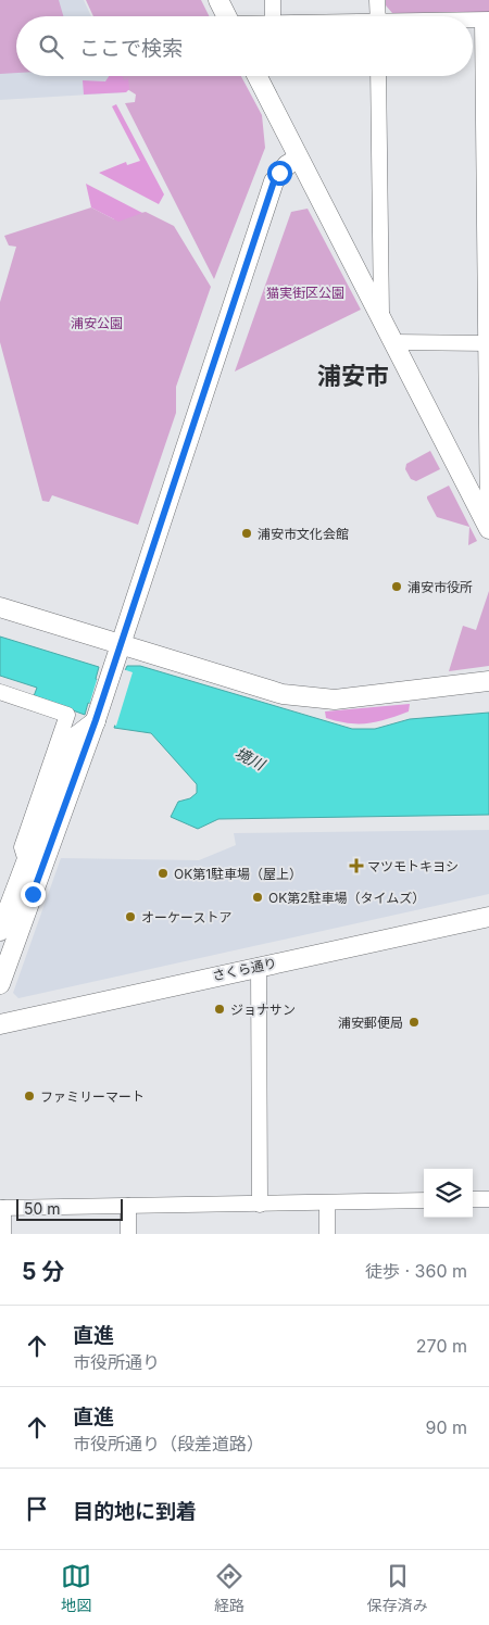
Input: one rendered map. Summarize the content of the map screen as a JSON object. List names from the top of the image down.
{
  "streets": {
    "street": ["さくら通り"]
  },
  "districts": ["浦安市"],
  "water": ["境川"],
  "parks": ["猫実街区公園", "浦安公園"],
  "places": {
    "other": [
      "浦安市文化会館",
      "浦安市役所",
      "OK第1駐車場（屋上）",
      "OK第2駐車場（タイムズ）",
      "オーケーストア",
      "ジョナサン",
      "浦安郵便局",
      "ファミリーマート"
    ],
    "health": ["マツモトキヨシ"]
  },
  "scale_bar": "50 m",
  "page": {
    "search": "ここで検索",
    "scale": "50 m",
    "heading": ["5 分", "徒歩 · 360 m"],
    "list": [
      ["直進", "市役所通り", "270 m"],
      ["直進", "市役所通り（段差道路）", "90 m"],
      "目的地に到着"
    ],
    "nav": ["地図", "経路", "保存済み"]
  }
}
